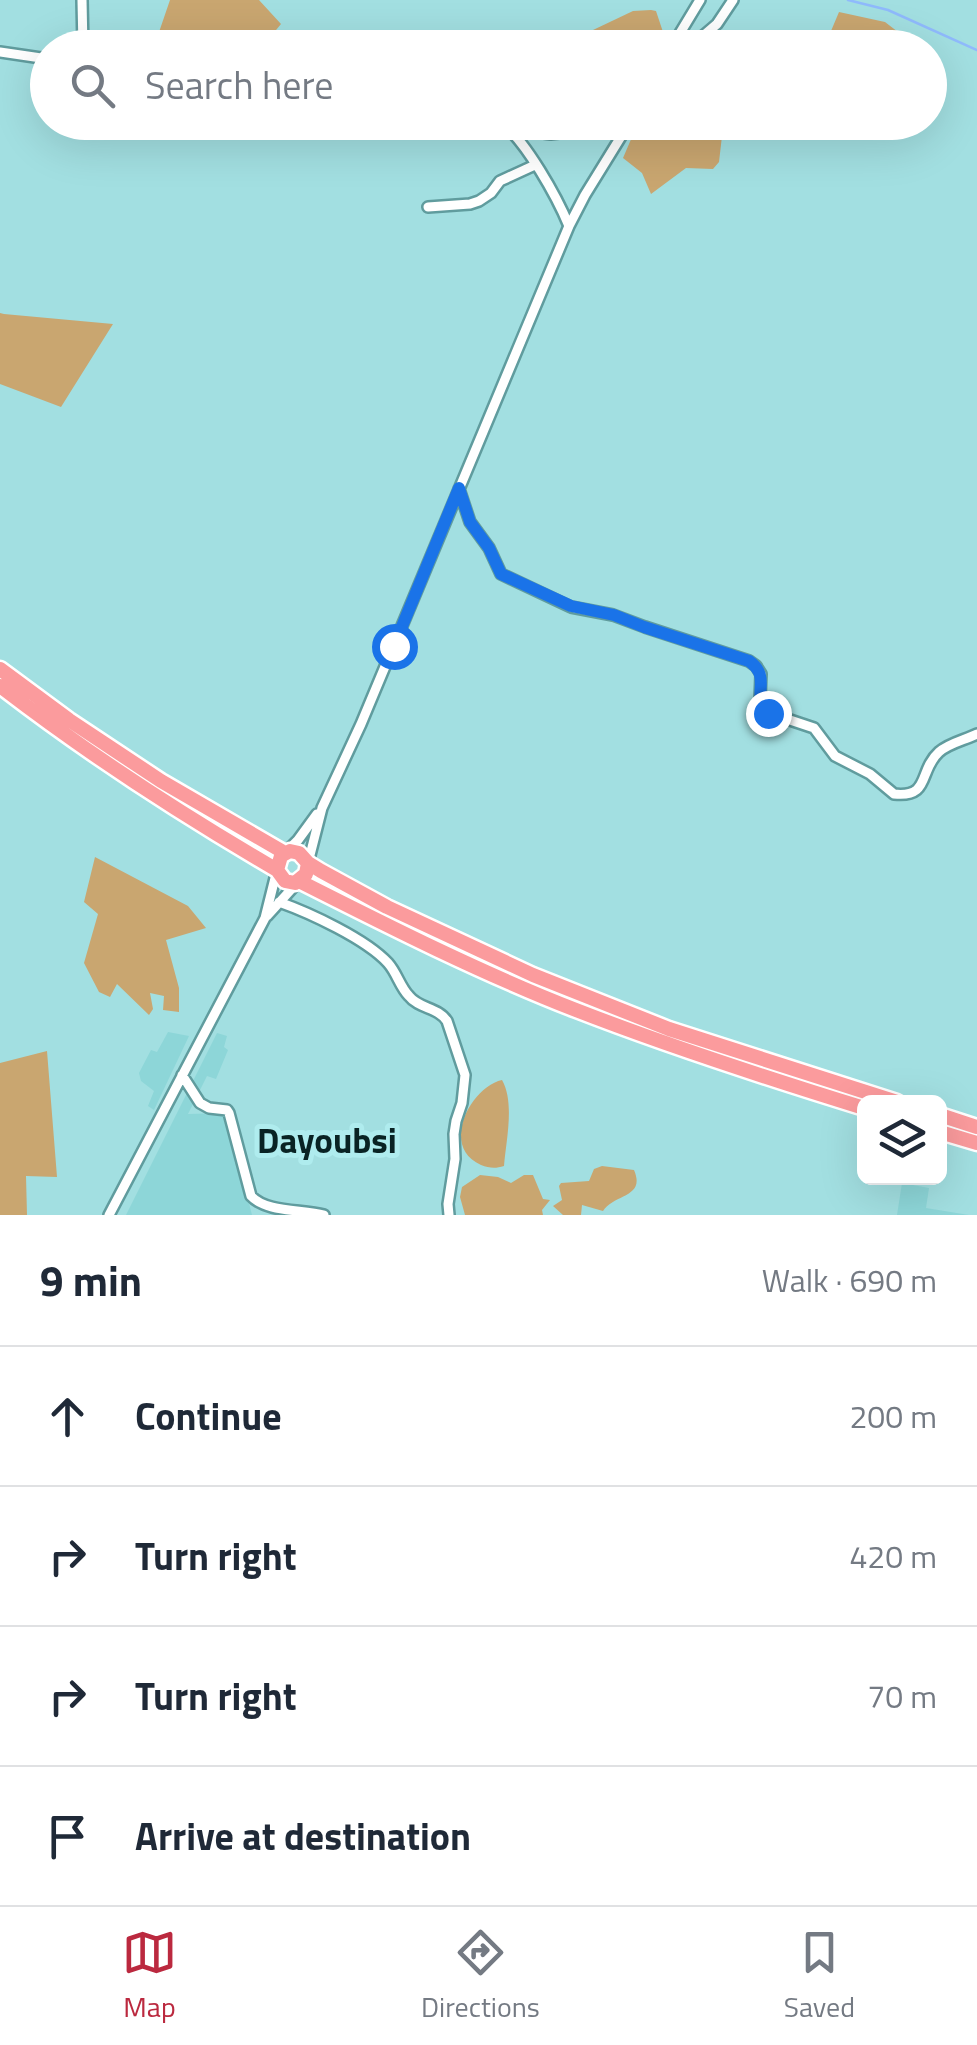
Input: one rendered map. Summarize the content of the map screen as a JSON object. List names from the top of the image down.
{
  "districts": ["Dayoubsi"],
  "page": {
    "search": "Search here",
    "heading": ["9 min", "Walk · 690 m"],
    "list": [
      ["Continue", "200 m"],
      ["Turn right", "420 m"],
      ["Turn right", "70 m"],
      "Arrive at destination"
    ],
    "nav": ["Map", "Directions", "Saved"]
  }
}
